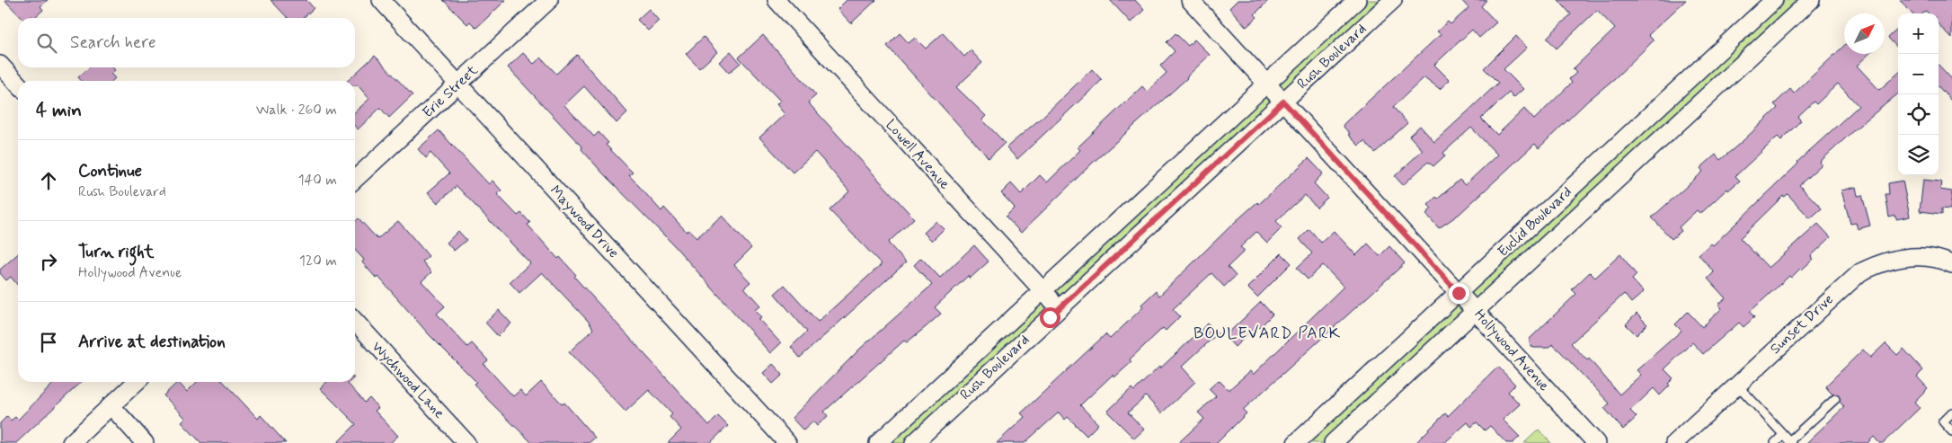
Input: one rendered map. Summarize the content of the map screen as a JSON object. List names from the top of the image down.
{
  "streets": {
    "street": [
      "Rush Boulevard",
      "Erie Street",
      "Lowell Avenue",
      "Maywood Drive",
      "Euclid Boulevard",
      "Sunset Drive",
      "Hollywood Avenue",
      "Wychwood Lane"
    ]
  },
  "crossings": [
    ["Rush Boulevard", "Lowell Avenue"],
    ["Rush Boulevard", "Hollywood Avenue"],
    ["Erie Street", "Maywood Drive"],
    ["Euclid Boulevard", "Hollywood Avenue"]
  ],
  "districts": ["BOULEVARD PARK"],
  "north": "top right",
  "page": {
    "map_buttons": ["+", "−"],
    "search": "Search here",
    "heading": ["4 min", "Walk · 260 m"],
    "list": [
      ["Continue", "Rush Boulevard", "140 m"],
      ["Turn right", "Hollywood Avenue", "120 m"],
      "Arrive at destination"
    ]
  }
}
